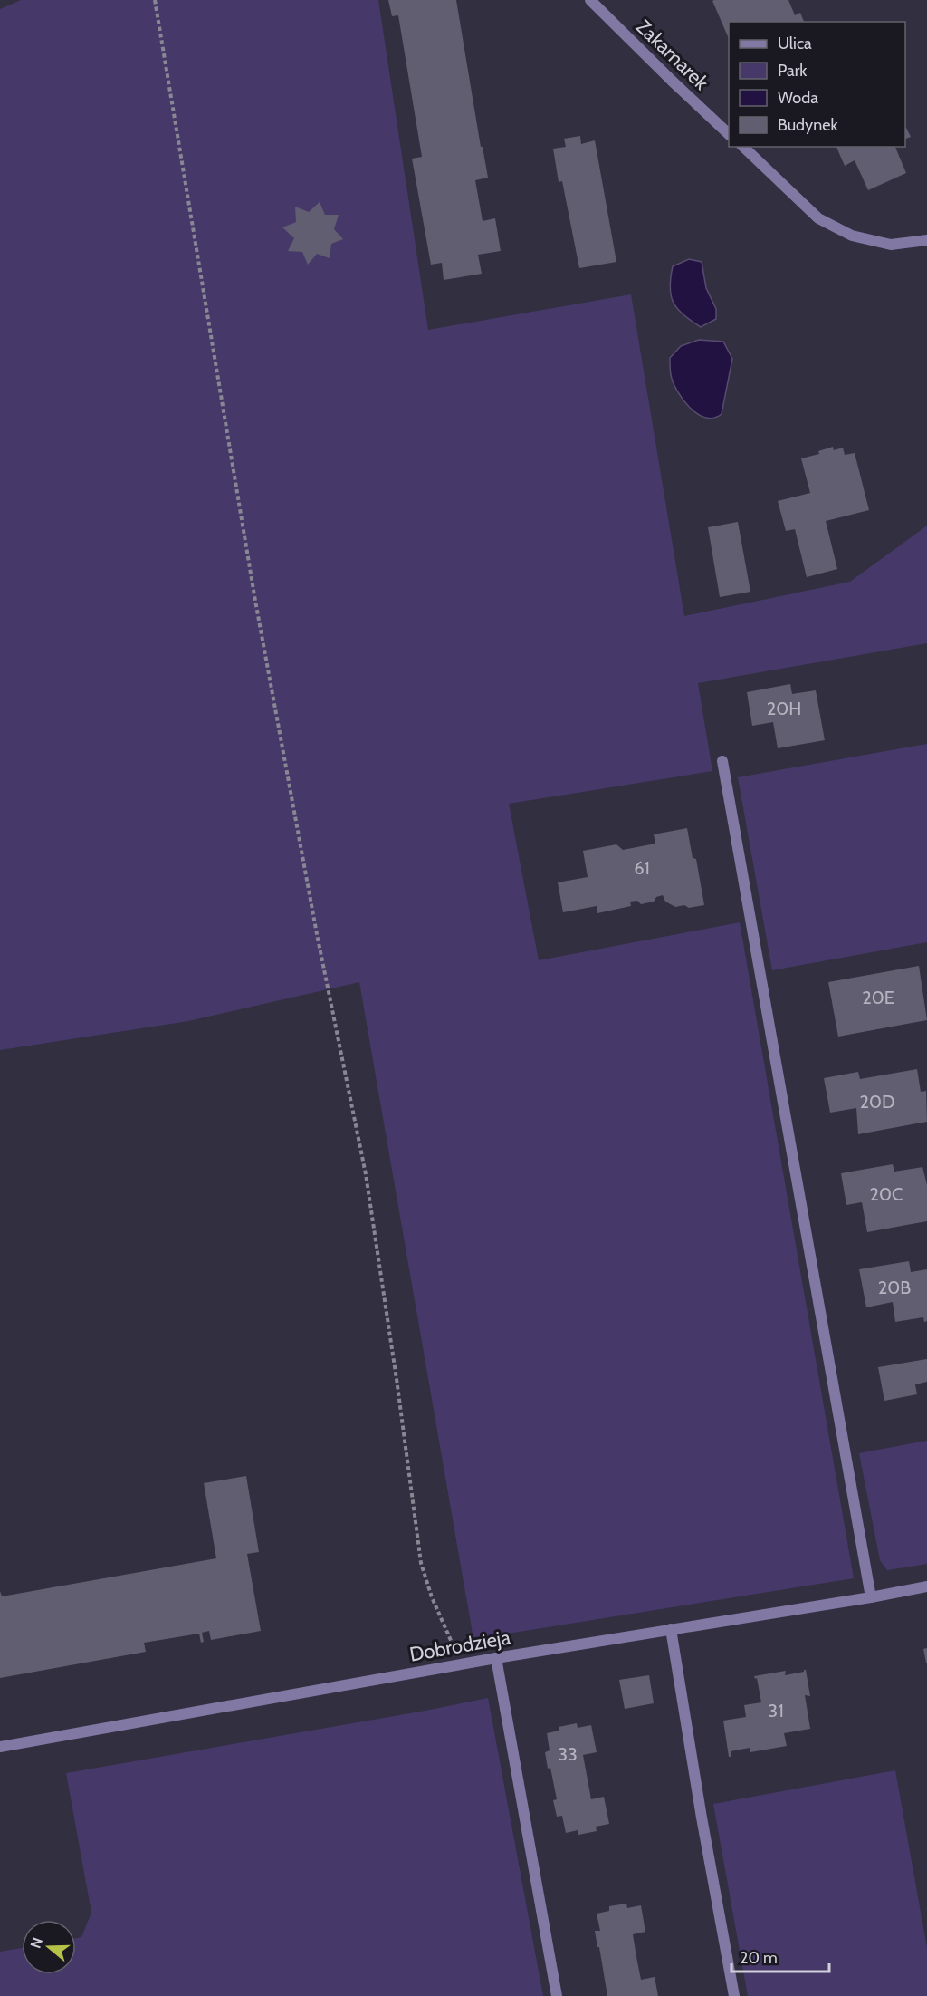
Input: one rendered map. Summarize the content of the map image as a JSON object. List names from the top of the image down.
{
  "streets": {
    "street": ["Zakamarek", "Dobrodzieja"]
  },
  "house_numbers": [
    "20H",
    "61",
    "20E",
    "20D",
    "20C",
    "20B",
    "31",
    "33"
  ],
  "legend": [
    "Ulica",
    "Park",
    "Woda",
    "Budynek"
  ],
  "scale_bar": "20 m",
  "north": "left"
}
